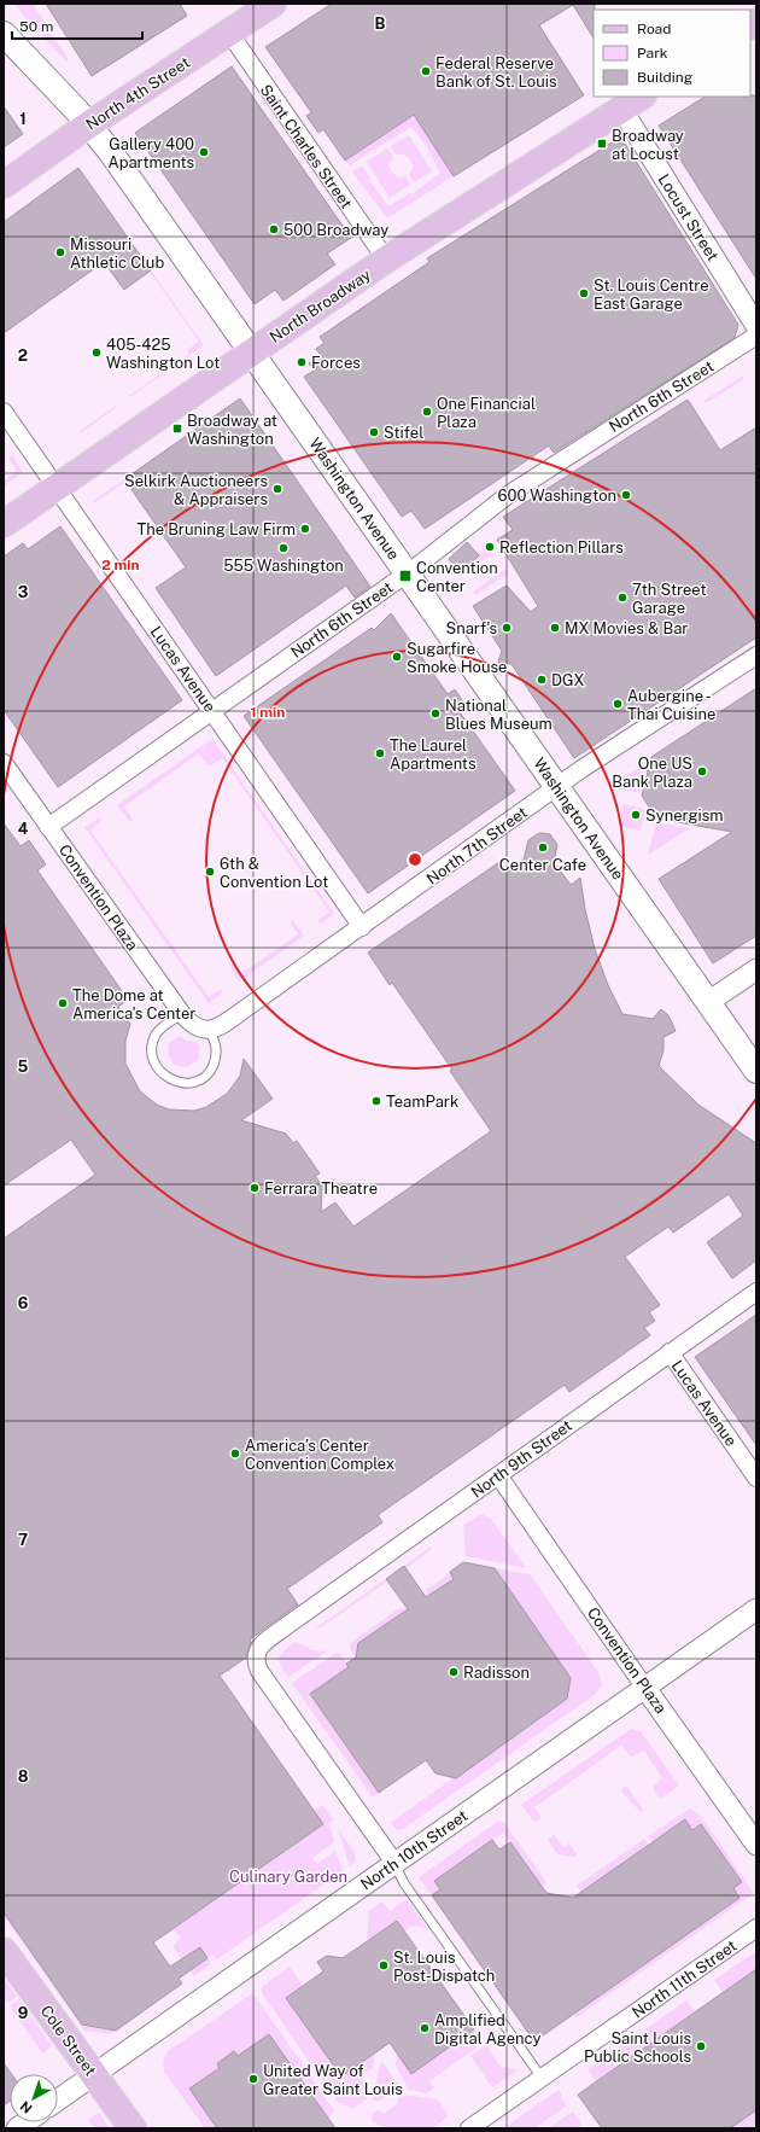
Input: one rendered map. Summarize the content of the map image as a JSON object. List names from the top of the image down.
{
  "streets": {
    "main road": [
      "North 4th Street",
      "North Broadway",
      "Washington Avenue",
      "Cole Street"
    ],
    "street": [
      "Saint Charles Street",
      "Locust Street",
      "North 6th Street",
      "Lucas Avenue",
      "North 7th Street",
      "Convention Plaza",
      "North 9th Street",
      "North 10th Street",
      "North 11th Street"
    ]
  },
  "crossings": [
    ["North 4th Street", "Saint Charles Street"],
    ["North 4th Street", "Washington Avenue"],
    ["Saint Charles Street", "North Broadway"],
    ["Locust Street", "North Broadway"],
    ["North Broadway", "Washington Avenue"],
    ["North Broadway", "Lucas Avenue"],
    ["North 6th Street", "Washington Avenue"],
    ["North 6th Street", "Lucas Avenue"],
    ["North 6th Street", "Convention Plaza"],
    ["Washington Avenue", "North 7th Street"],
    ["Lucas Avenue", "North 7th Street"],
    ["Lucas Avenue", "North 9th Street"],
    ["North 7th Street", "Convention Plaza"],
    ["Convention Plaza", "North 9th Street"],
    ["Convention Plaza", "North 10th Street"],
    ["North 9th Street", "North 10th Street"],
    ["North 10th Street", "Cole Street"]
  ],
  "parks": ["Culinary Garden"],
  "places": {
    "other": [
      "Federal Reserve Bank of St. Louis",
      "Gallery 400 Apartments",
      "500 Broadway",
      "Missouri Athletic Club",
      "St. Louis Centre East Garage",
      "405-425 Washington Lot",
      "Forces",
      "One Financial Plaza",
      "Stifel",
      "Selkirk Auctioneers & Appraisers",
      "600 Washington",
      "The Bruning Law Firm",
      "Reflection Pillars",
      "555 Washington",
      "7th Street Garage",
      "Snarf's",
      "MX Movies & Bar",
      "Sugarfire Smoke House",
      "DGX",
      "Aubergine - Thai Cuisine",
      "National Blues Museum",
      "The Laurel Apartments",
      "One US Bank Plaza",
      "Synergism",
      "Center Cafe",
      "6th & Convention Lot",
      "The Dome at America's Center",
      "TeamPark",
      "Ferrara Theatre",
      "America’s Center Convention Complex",
      "Radisson",
      "St. Louis Post-Dispatch",
      "Amplified Digital Agency",
      "Saint Louis Public Schools",
      "United Way of Greater Saint Louis"
    ],
    "transit": ["Broadway at Locust", "Broadway at Washington", "Convention Center"]
  },
  "legend": ["Road", "Park", "Building"],
  "scale_bar": "50 m",
  "north": "bottom left",
  "grid": {
    "columns": ["B"],
    "rows": [
      "1",
      "2",
      "3",
      "4",
      "5",
      "6",
      "7",
      "8",
      "9"
    ]
  },
  "rings": ["2 min", "1 min"]
}
